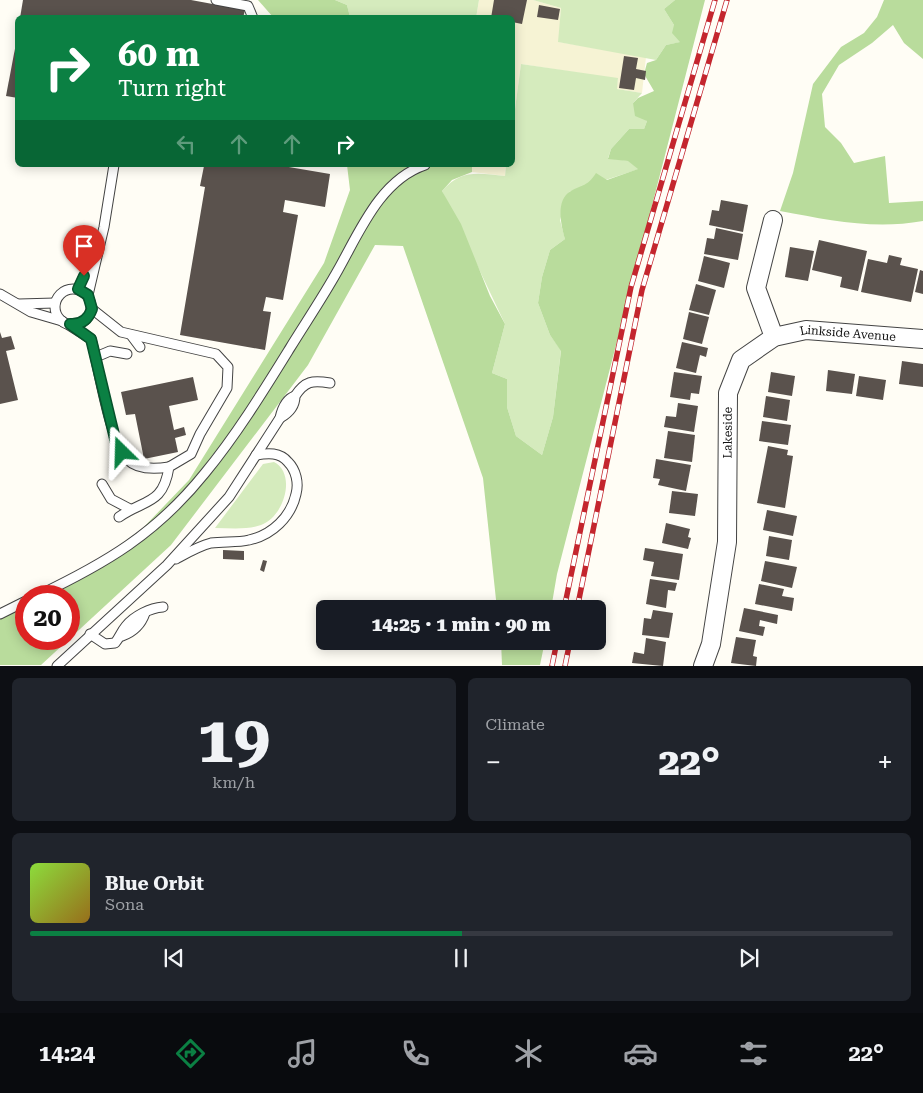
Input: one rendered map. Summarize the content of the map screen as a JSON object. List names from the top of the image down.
{
  "streets": {
    "street": ["Linkside Avenue", "Lakeside"]
  },
  "crossings": [
    ["Linkside Avenue", "Lakeside"]
  ],
  "page": {
    "turn": ["60 m", "Turn right"],
    "limit": "20",
    "trip": "14:25 · 1 min · 90 m",
    "tile": [
      ["19", "km/h"],
      "Climate"
    ],
    "heat": ["−", "22°", "+"],
    "song": ["Blue Orbit", "Sona"],
    "tabs": ["14:24", "22°"]
  }
}
